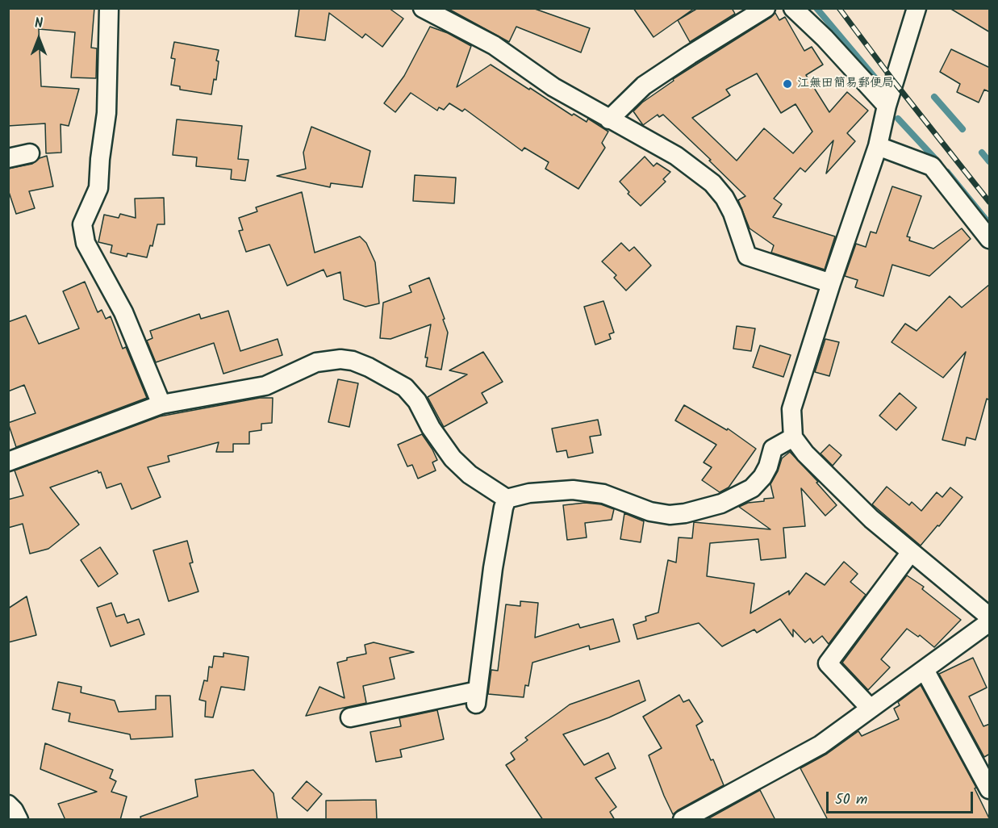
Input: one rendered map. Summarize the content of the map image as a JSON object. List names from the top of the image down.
{
  "places": ["江無田簡易郵便局"],
  "scale_bar": "50 m",
  "north": "top"
}
